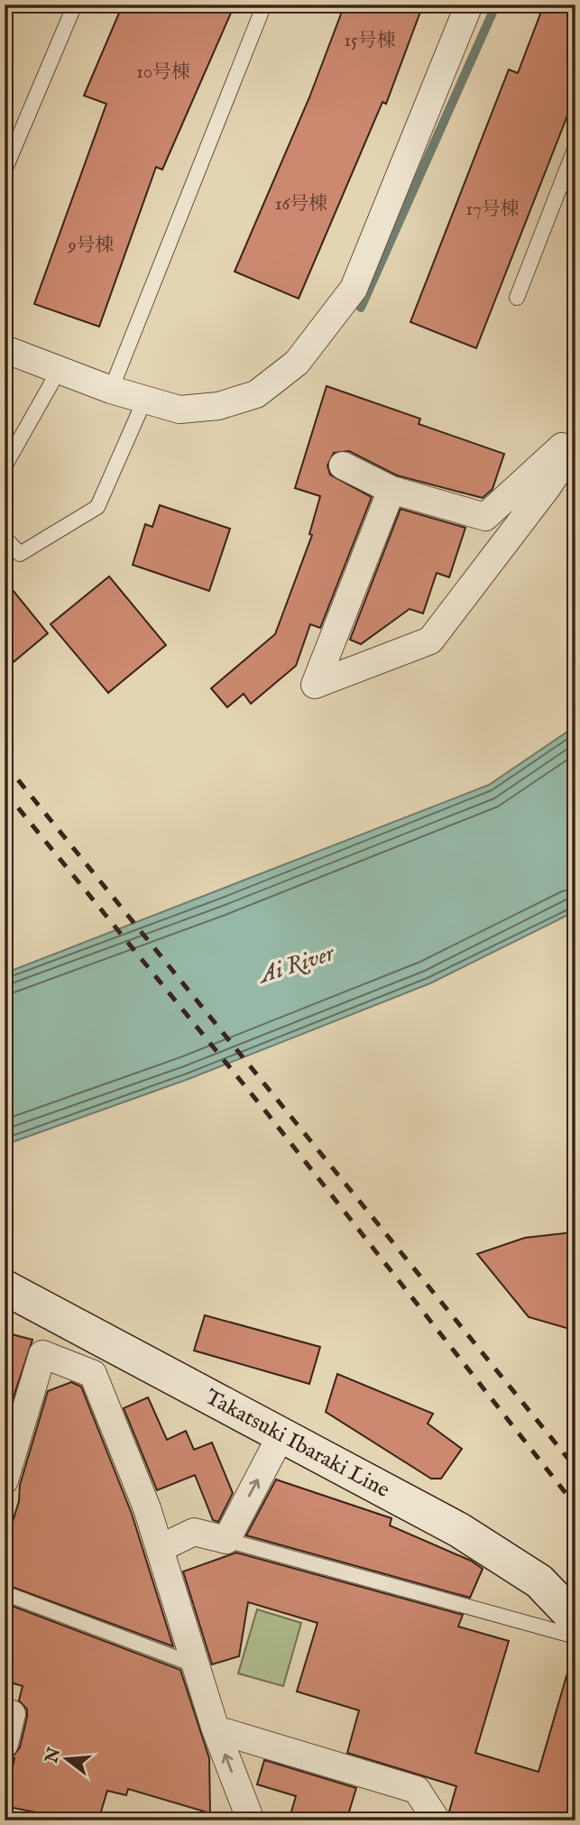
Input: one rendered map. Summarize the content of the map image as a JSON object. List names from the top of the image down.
{
  "streets": {
    "main road": ["Takatsuki Ibaraki Line"]
  },
  "water": ["Ai River"],
  "house_numbers": [
    "15号棟",
    "10号棟",
    "16号棟",
    "17号棟",
    "9号棟"
  ],
  "north": "left"
}
